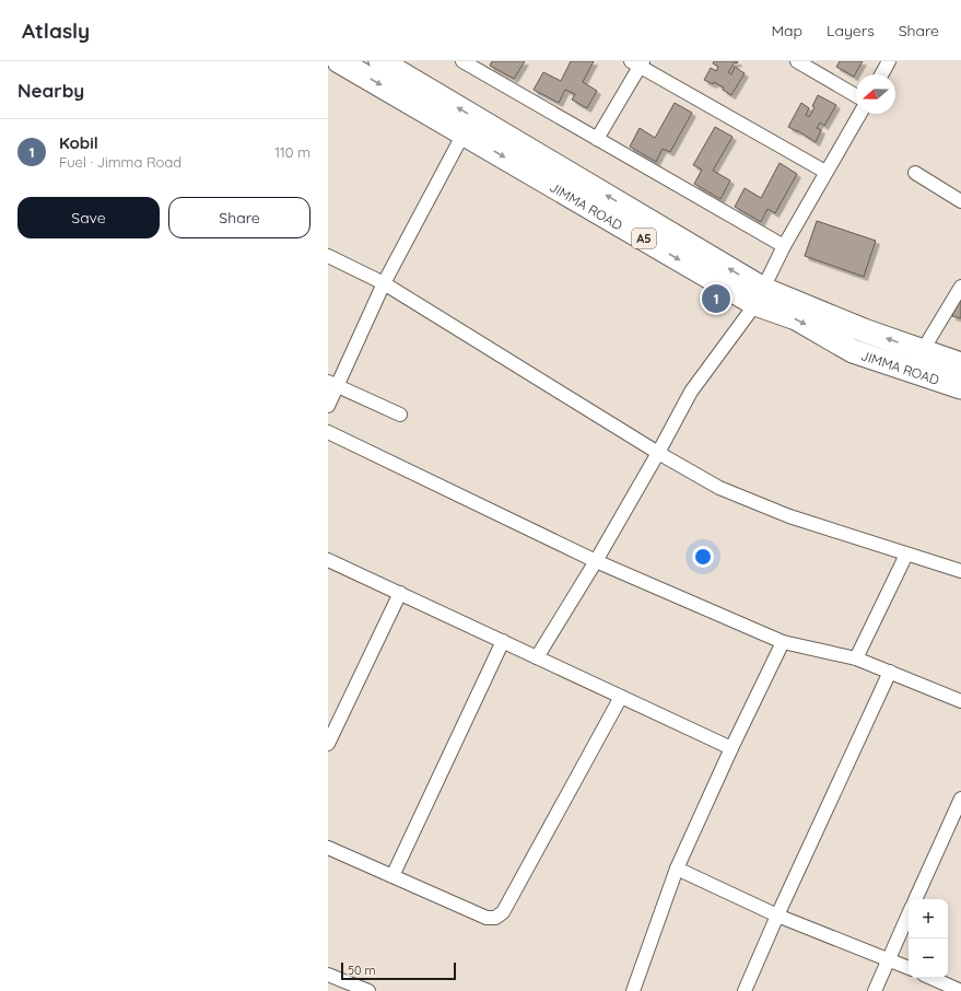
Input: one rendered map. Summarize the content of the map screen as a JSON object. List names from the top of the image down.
{
  "streets": {
    "highway": ["JIMMA ROAD", "A5"]
  },
  "crossings": [
    ["JIMMA ROAD", "A5"]
  ],
  "scale_bar": "50 m",
  "north": "left",
  "page": {
    "header": "Atlasly",
    "nav": ["Map", "Layers", "Share"],
    "heading": "Nearby",
    "list": [
      {
        "mark": "1",
        "name": "Kobil",
        "note": "Fuel · Jimma Road",
        "value": "110 m"
      }
    ],
    "buttons": ["Save", "Share"],
    "pins": "1",
    "map_buttons": ["+", "−"],
    "scale": "50 m"
  }
}
